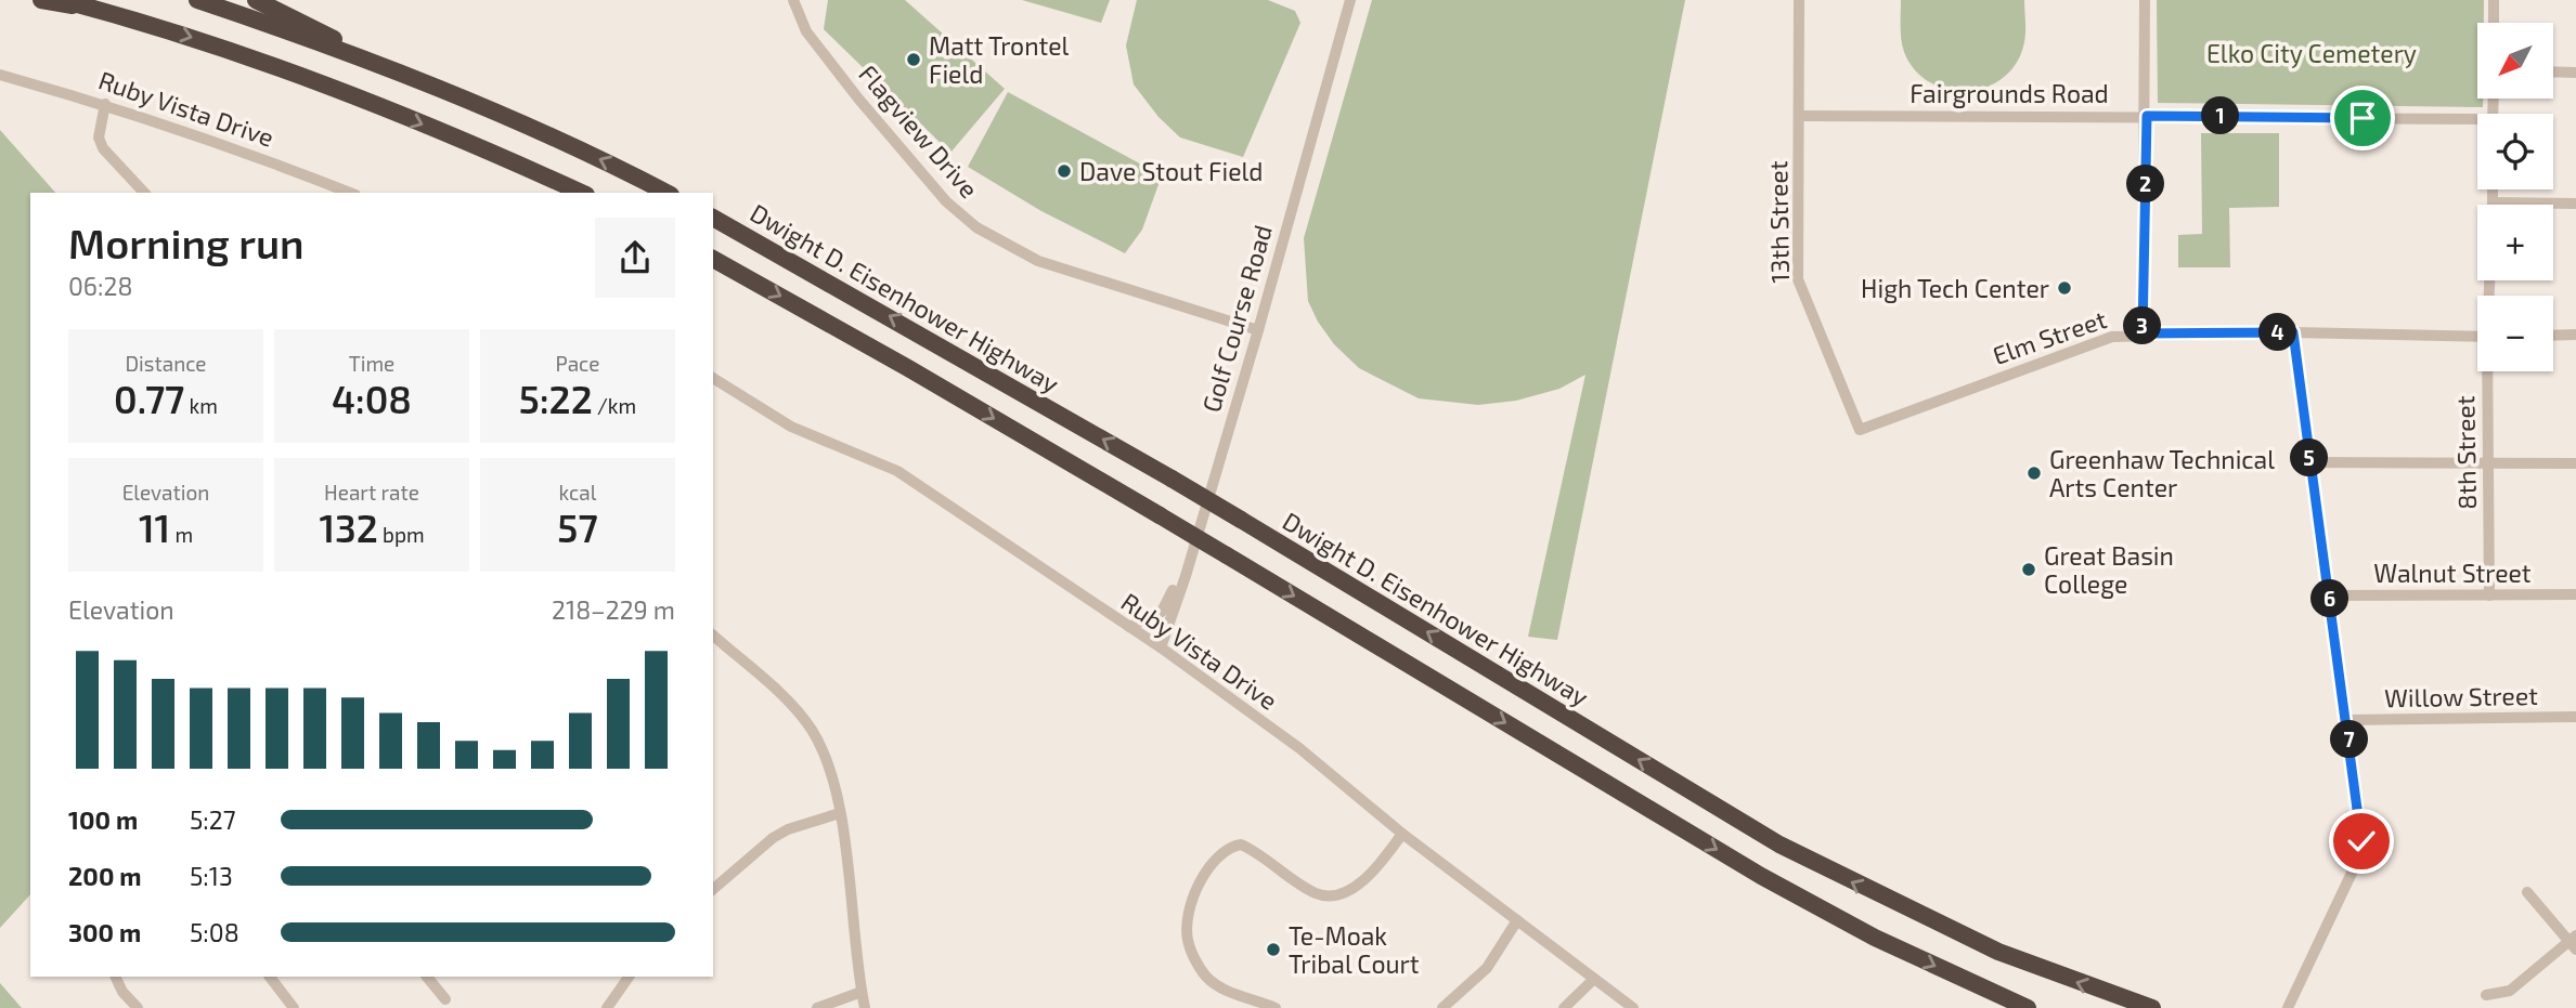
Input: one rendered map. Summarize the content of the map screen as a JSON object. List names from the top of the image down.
{
  "streets": {
    "highway": ["Dwight D. Eisenhower Highway"],
    "street": [
      "Fairgrounds Road",
      "Ruby Vista Drive",
      "Flagview Drive",
      "13th Street",
      "Golf Course Road",
      "Elm Street",
      "8th Street",
      "Walnut Street",
      "Willow Street"
    ]
  },
  "crossings": [
    ["Fairgrounds Road", "13th Street"],
    ["Ruby Vista Drive", "Golf Course Road"],
    ["Flagview Drive", "Golf Course Road"],
    ["13th Street", "Elm Street"],
    ["8th Street", "Walnut Street"]
  ],
  "parks": ["Elko City Cemetery"],
  "places": [
    "Matt Trontel Field",
    "Dave Stout Field",
    "High Tech Center",
    "Greenhaw Technical Arts Center",
    "Great Basin College",
    "Te-Moak Tribal Court"
  ],
  "north": "bottom left",
  "page": {
    "map_buttons": ["+", "−"],
    "pins": [
      "1",
      "2",
      "3",
      "4",
      "5",
      "6",
      "7"
    ],
    "heading": ["Morning run", "06:28"],
    "stats": [
      ["Distance", "0.77 km"],
      ["Time", "4:08"],
      ["Pace", "5:22 /km"],
      ["Elevation", "11 m"],
      ["Heart rate", "132 bpm"],
      ["kcal", "57"]
    ],
    "chart": ["Elevation", "218–229 m"],
    "list": [
      {
        "name": "100 m",
        "note": "5:27"
      },
      {
        "name": "200 m",
        "note": "5:13"
      },
      {
        "name": "300 m",
        "note": "5:08"
      }
    ]
  }
}
